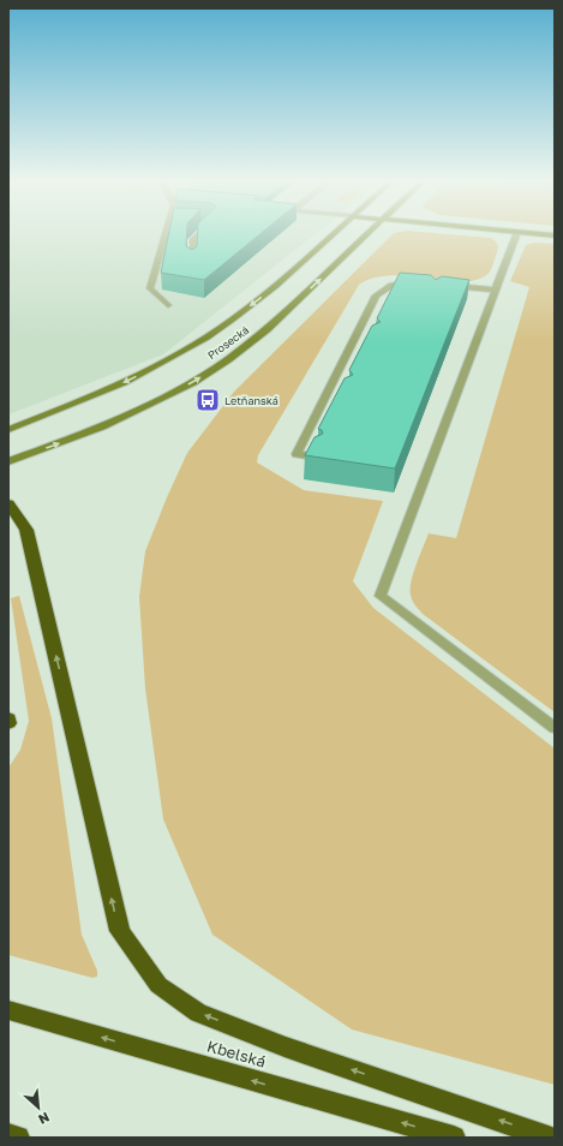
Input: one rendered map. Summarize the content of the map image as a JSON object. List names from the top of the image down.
{
  "streets": {
    "highway": ["Kbelská"],
    "main road": ["Prosecká"]
  },
  "one_way": ["Kbelská"],
  "places": {
    "bus stop": ["Letňanská"]
  },
  "north": "bottom right"
}
